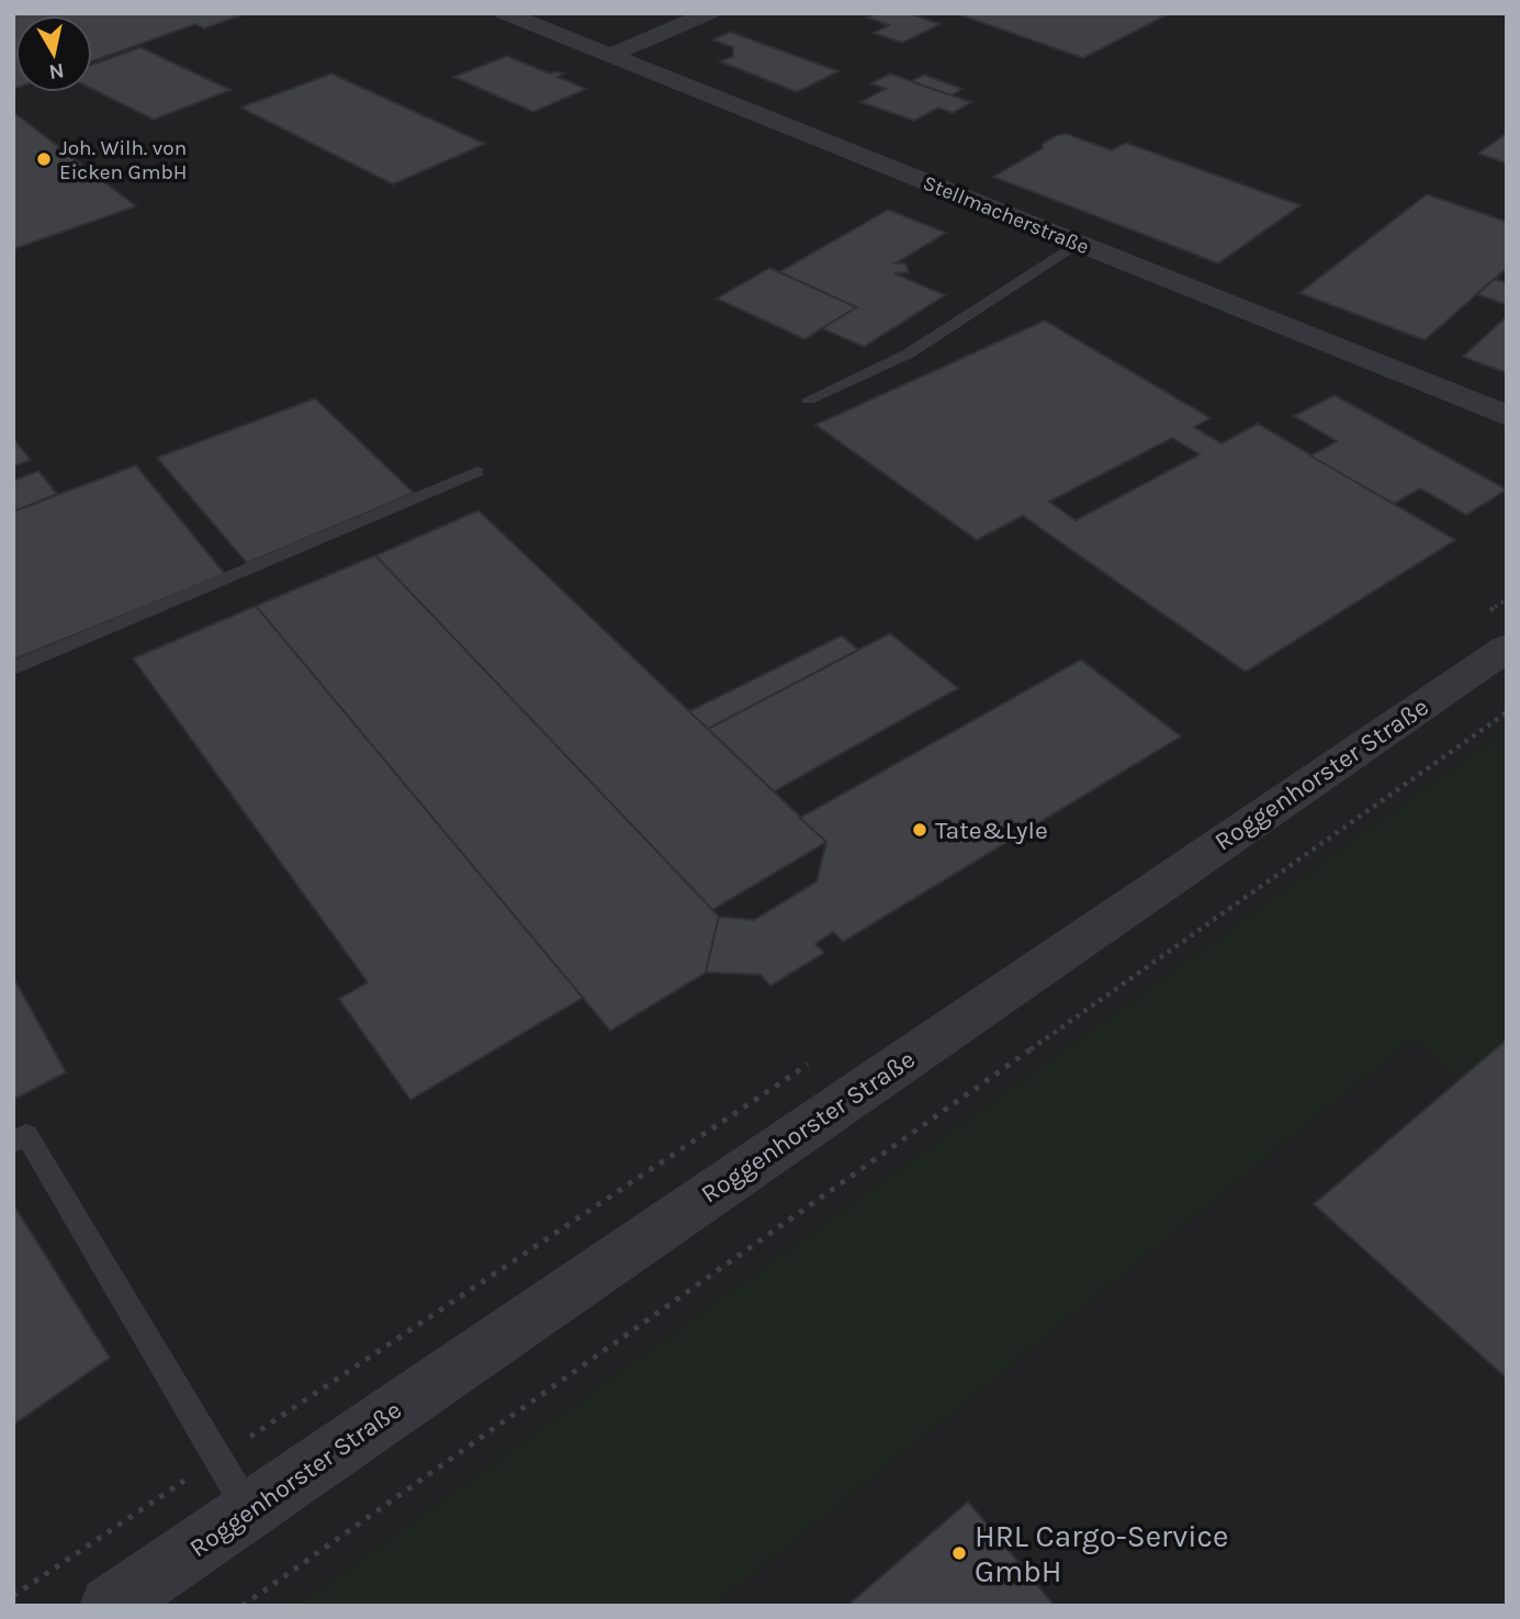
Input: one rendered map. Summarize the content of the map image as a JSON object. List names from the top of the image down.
{
  "streets": {
    "street": ["Stellmacherstraße", "Roggenhorster Straße"]
  },
  "places": ["Joh. Wilh. von Eicken GmbH", "Tate&Lyle", "HRL Cargo-Service GmbH"],
  "north": "bottom"
}
